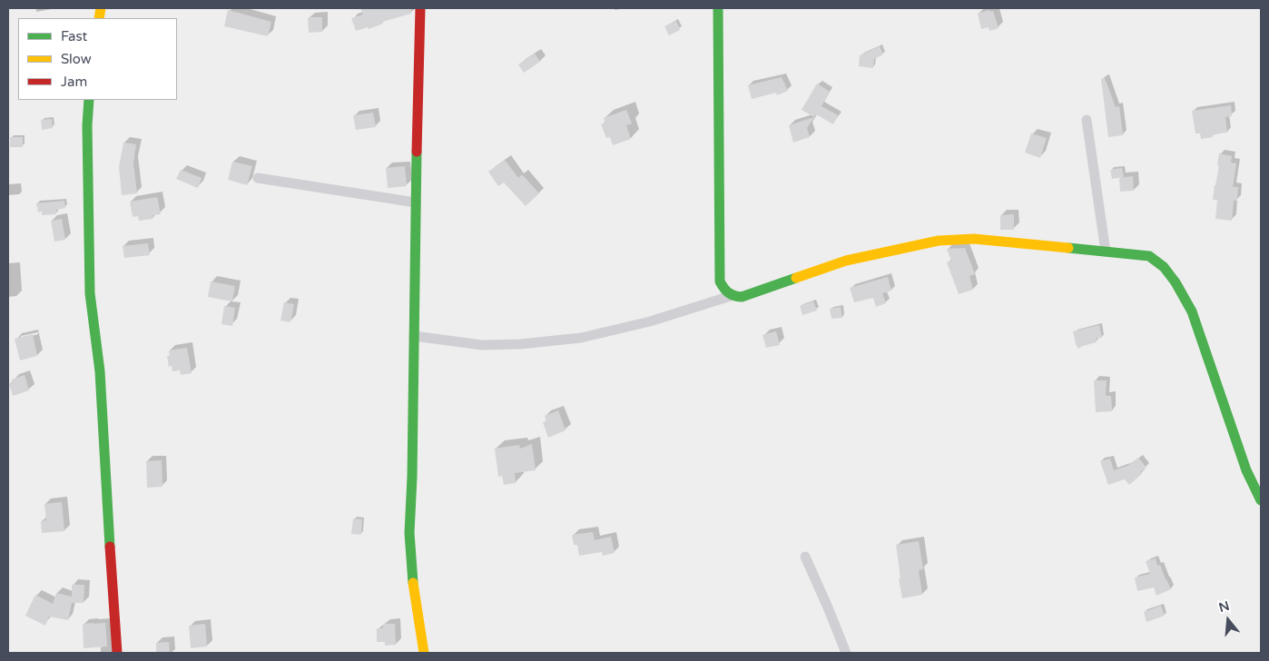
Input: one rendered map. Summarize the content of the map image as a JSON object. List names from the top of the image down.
{
  "legend": ["Fast", "Slow", "Jam"],
  "north": "top"
}
